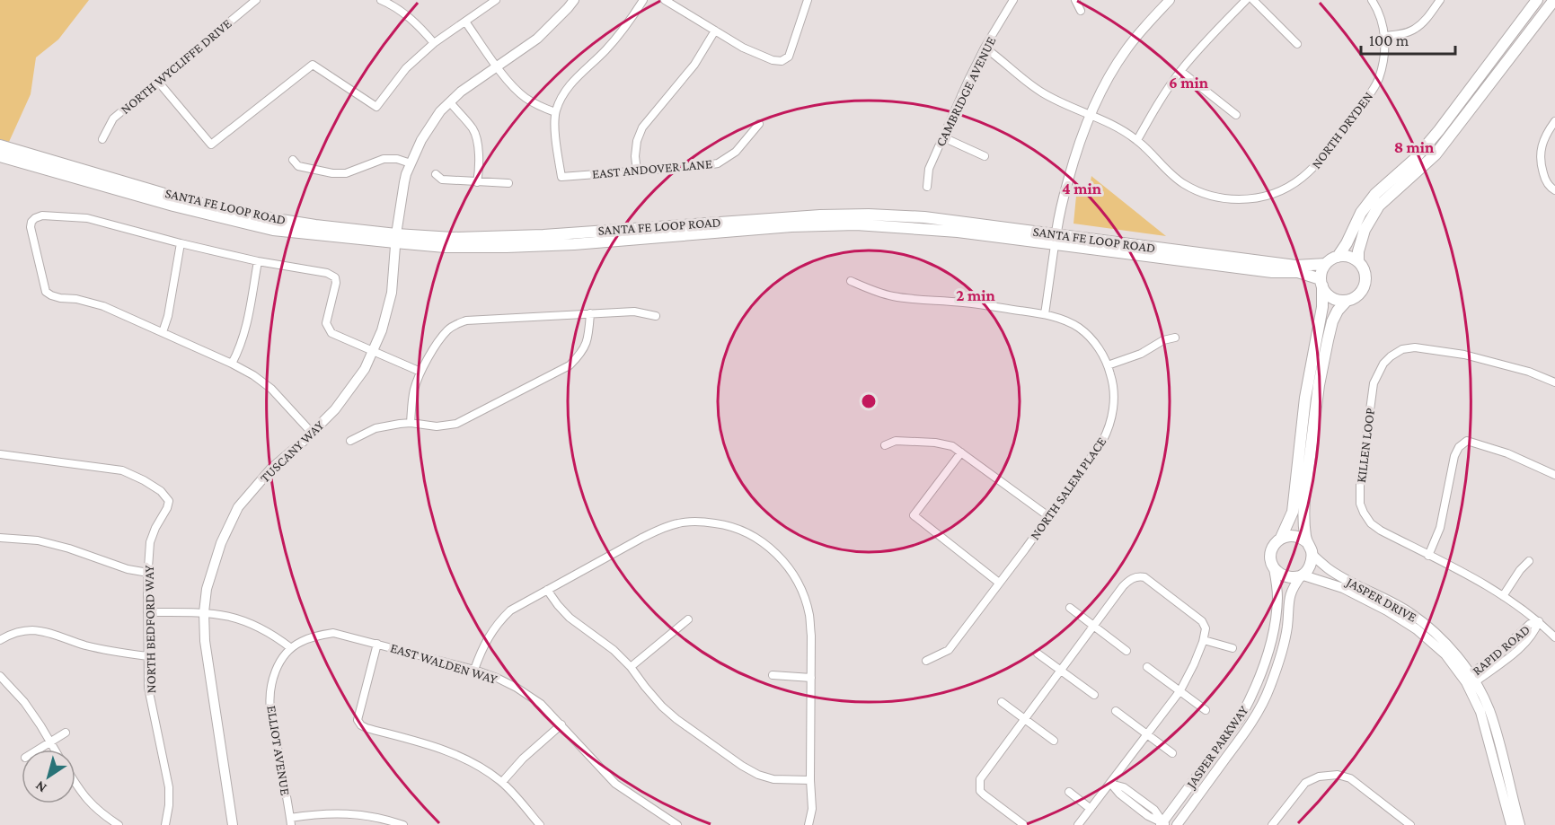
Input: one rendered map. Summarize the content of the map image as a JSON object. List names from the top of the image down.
{
  "streets": {
    "main road": ["SANTA FE LOOP ROAD"],
    "street": [
      "NORTH WYCLIFFE DRIVE",
      "CAMBRIDGE AVENUE",
      "NORTH DRYDEN",
      "EAST ANDOVER LANE",
      "KILLEN LOOP",
      "TUSCANY WAY",
      "NORTH SALEM PLACE",
      "JASPER DRIVE",
      "NORTH BEDFORD WAY",
      "RAPID ROAD",
      "EAST WALDEN WAY",
      "JASPER PARKWAY",
      "ELLIOT AVENUE"
    ]
  },
  "crossings": [
    ["CAMBRIDGE AVENUE", "NORTH DRYDEN"],
    ["SANTA FE LOOP ROAD", "TUSCANY WAY"],
    ["KILLEN LOOP", "RAPID ROAD"],
    ["JASPER DRIVE", "RAPID ROAD"],
    ["JASPER DRIVE", "JASPER PARKWAY"],
    ["EAST WALDEN WAY", "ELLIOT AVENUE"]
  ],
  "scale_bar": "100 m",
  "north": "bottom left",
  "rings": [
    "6 min",
    "8 min",
    "4 min",
    "2 min"
  ]
}
